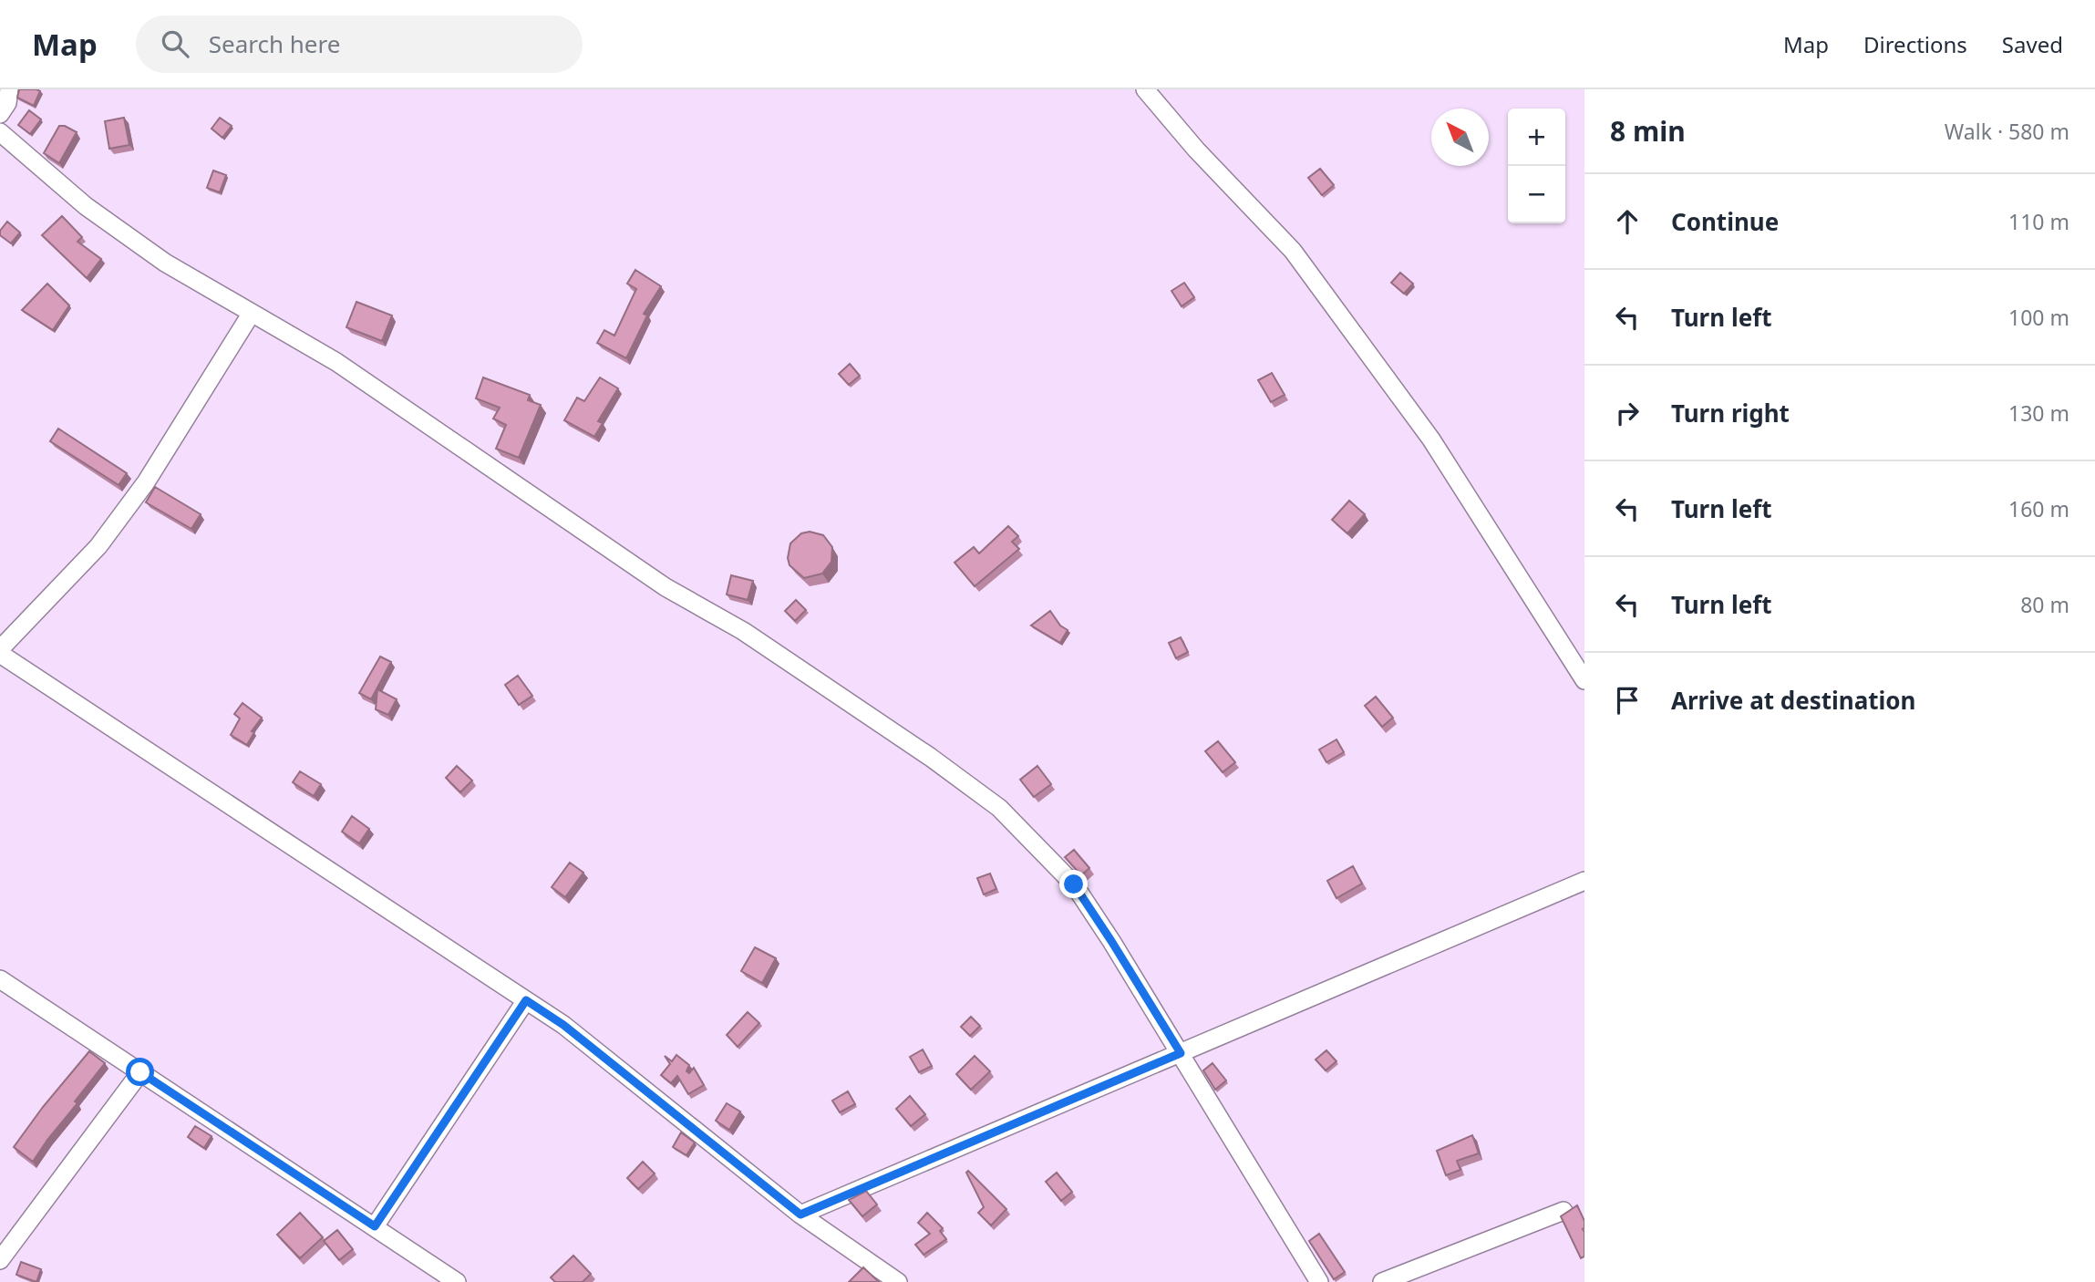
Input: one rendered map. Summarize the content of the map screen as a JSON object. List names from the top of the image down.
{
  "north": "top left",
  "page": {
    "header": "Map",
    "search": "Search here",
    "nav": ["Map", "Directions", "Saved"],
    "heading": ["8 min", "Walk · 580 m"],
    "map_buttons": ["+", "−"],
    "list": [
      ["Continue", "110 m"],
      ["Turn left", "100 m"],
      ["Turn right", "130 m"],
      ["Turn left", "160 m"],
      ["Turn left", "80 m"],
      "Arrive at destination"
    ]
  }
}
